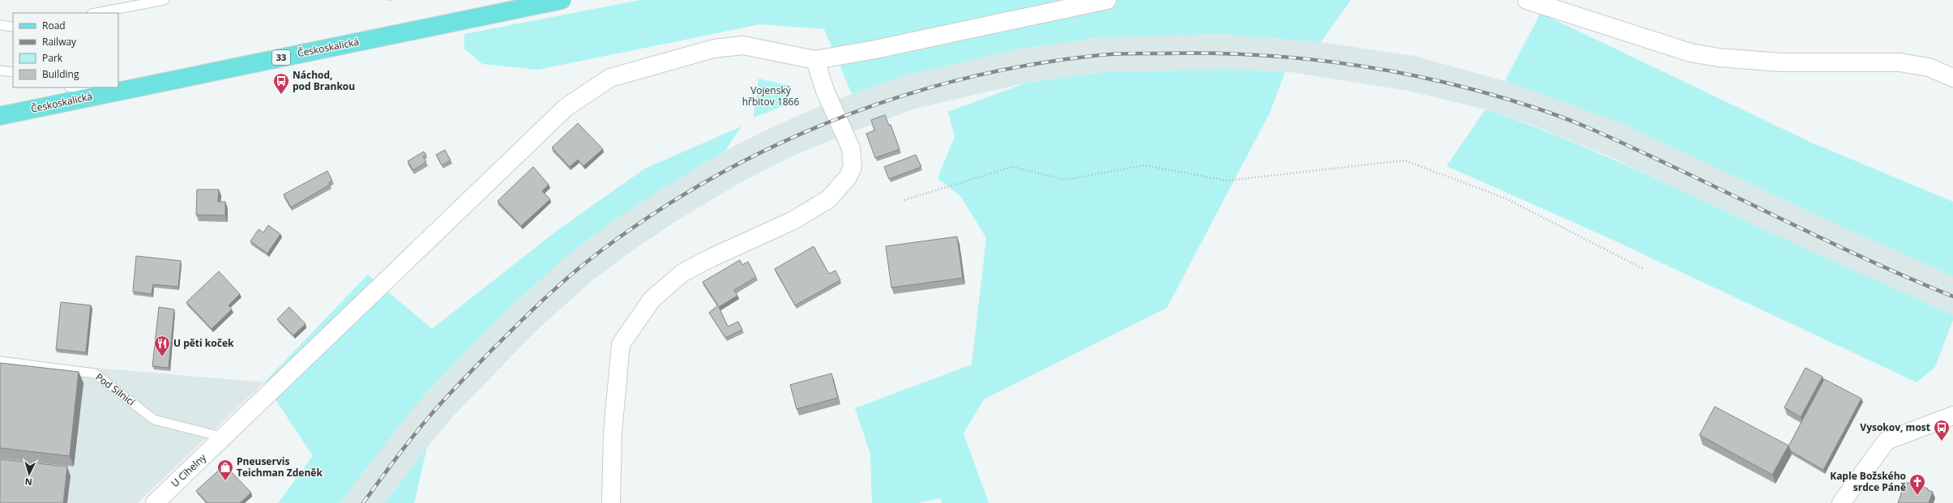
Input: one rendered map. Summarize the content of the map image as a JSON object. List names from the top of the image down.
{
  "streets": {
    "main road": ["Českoskalická", "33"],
    "street": ["U Cihelny"],
    "lane": ["Pod Silnicí"]
  },
  "crossings": [
    ["Pod Silnicí", "U Cihelny"]
  ],
  "parks": ["Vojenský hřbitov 1866"],
  "places": {
    "bus stop": ["Náchod, pod Brankou", "Vysokov, most"],
    "restaurant": ["U pěti koček"],
    "shop": ["Pneuservis Teichman Zdeněk"],
    "church": ["Kaple Božského srdce Páně"]
  },
  "legend": [
    "Road",
    "Railway",
    "Park",
    "Building"
  ],
  "north": "bottom"
}
